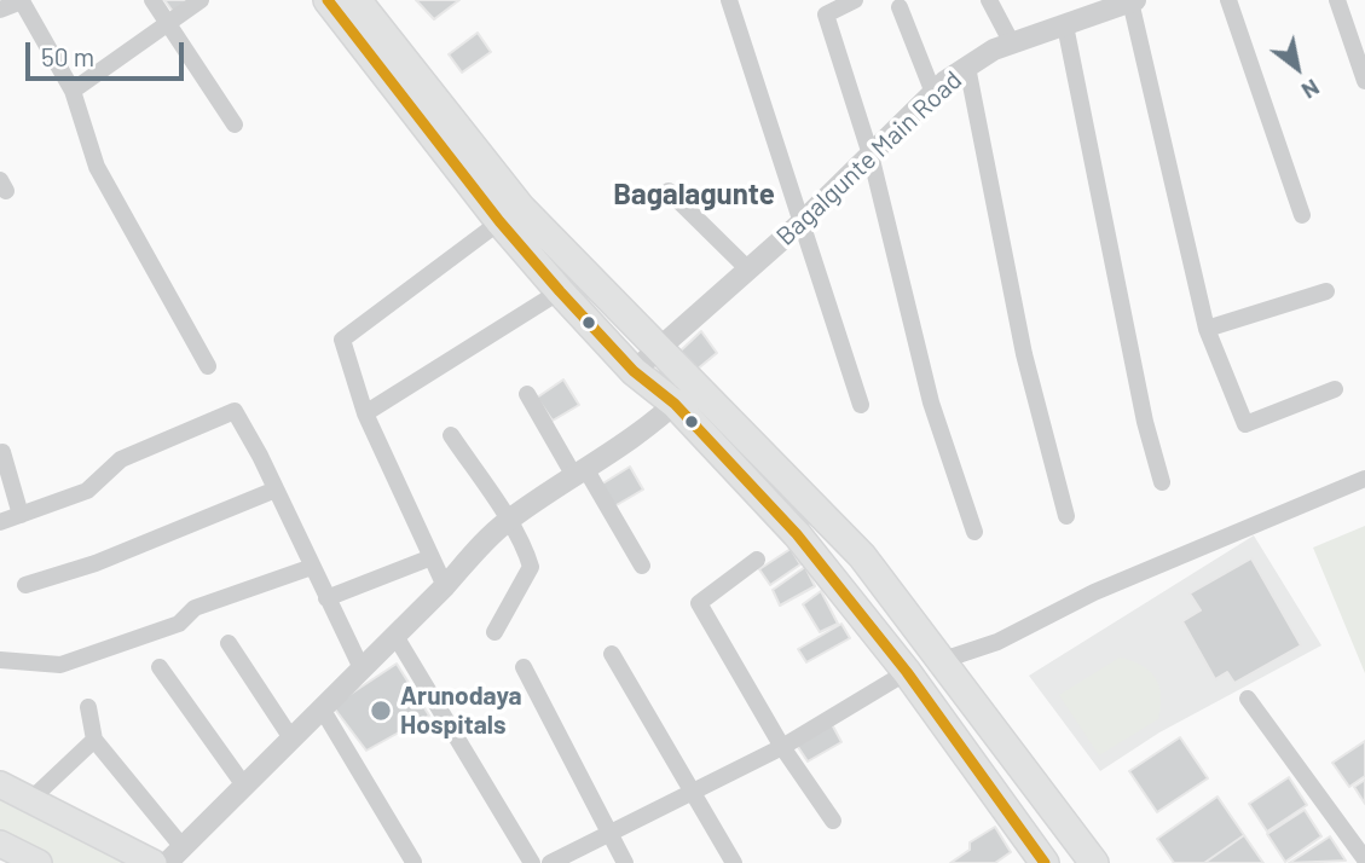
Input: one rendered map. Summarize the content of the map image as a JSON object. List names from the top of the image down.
{
  "streets": {
    "street": ["Bagalgunte Main Road"]
  },
  "districts": ["Bagalagunte"],
  "places": ["Arunodaya Hospitals"],
  "scale_bar": "50 m",
  "north": "bottom right"
}
